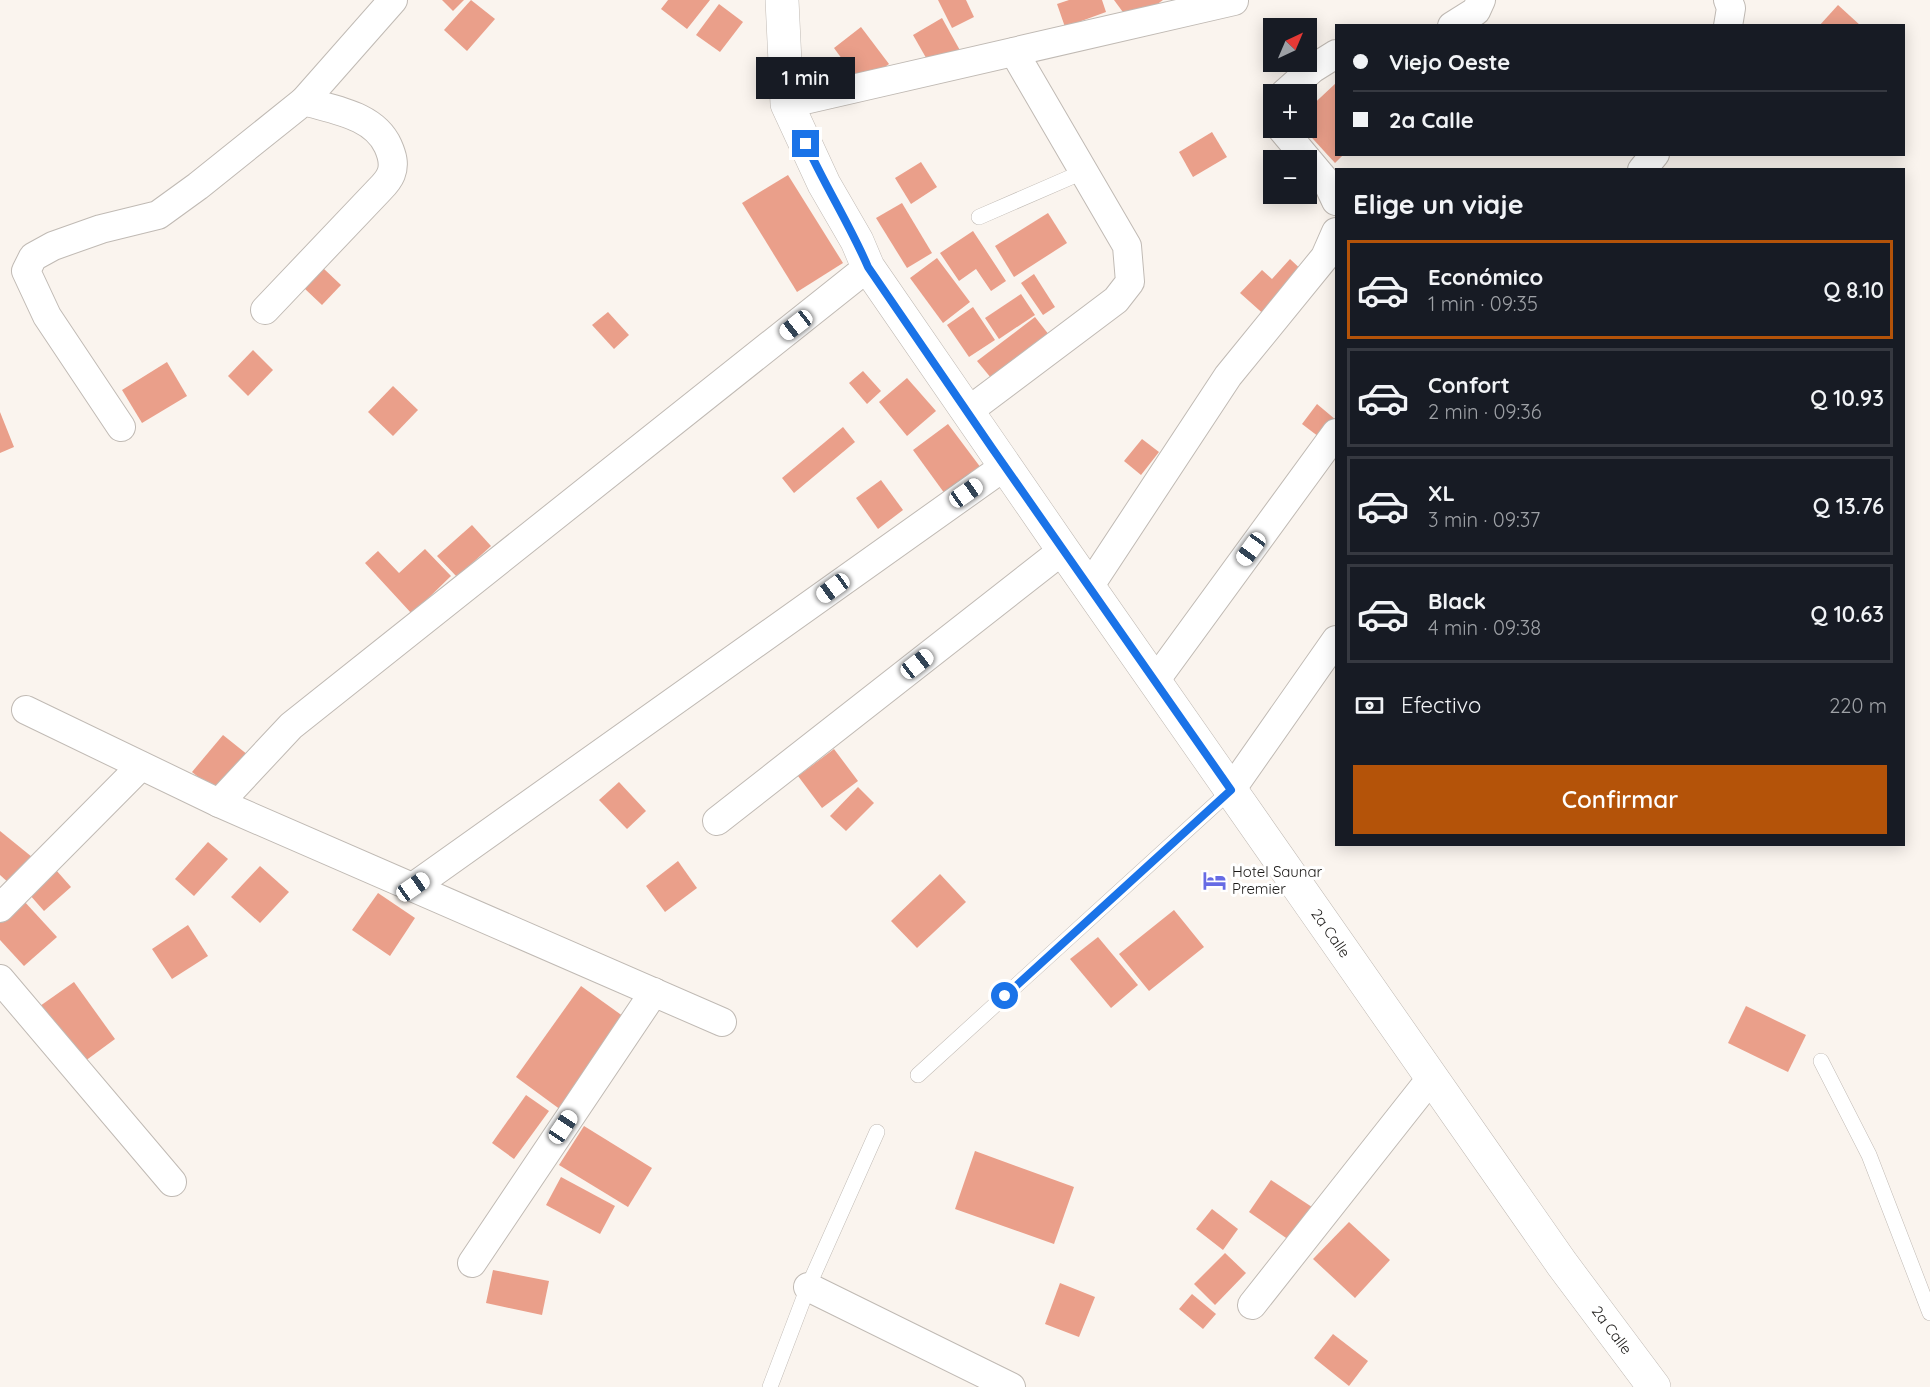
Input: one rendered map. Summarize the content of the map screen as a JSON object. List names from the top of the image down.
{
  "streets": {
    "main road": ["2a Calle"]
  },
  "places": {
    "hotel": ["Hotel Saunar Premier"]
  },
  "north": "top right",
  "page": {
    "map_buttons": ["+", "−"],
    "banner": ["Viejo Oeste", "2a Calle"],
    "bubble": "1 min",
    "heading": "Elige un viaje",
    "list": [
      {
        "name": "Económico",
        "note": "1 min · 09:35",
        "value": "Q 8.10"
      },
      {
        "name": "Confort",
        "note": "2 min · 09:36",
        "value": "Q 10.93"
      },
      {
        "name": "XL",
        "note": "3 min · 09:37",
        "value": "Q 13.76"
      },
      {
        "name": "Black",
        "note": "4 min · 09:38",
        "value": "Q 10.63"
      }
    ],
    "pay": ["Efectivo", "220 m"],
    "buttons": "Confirmar"
  }
}
